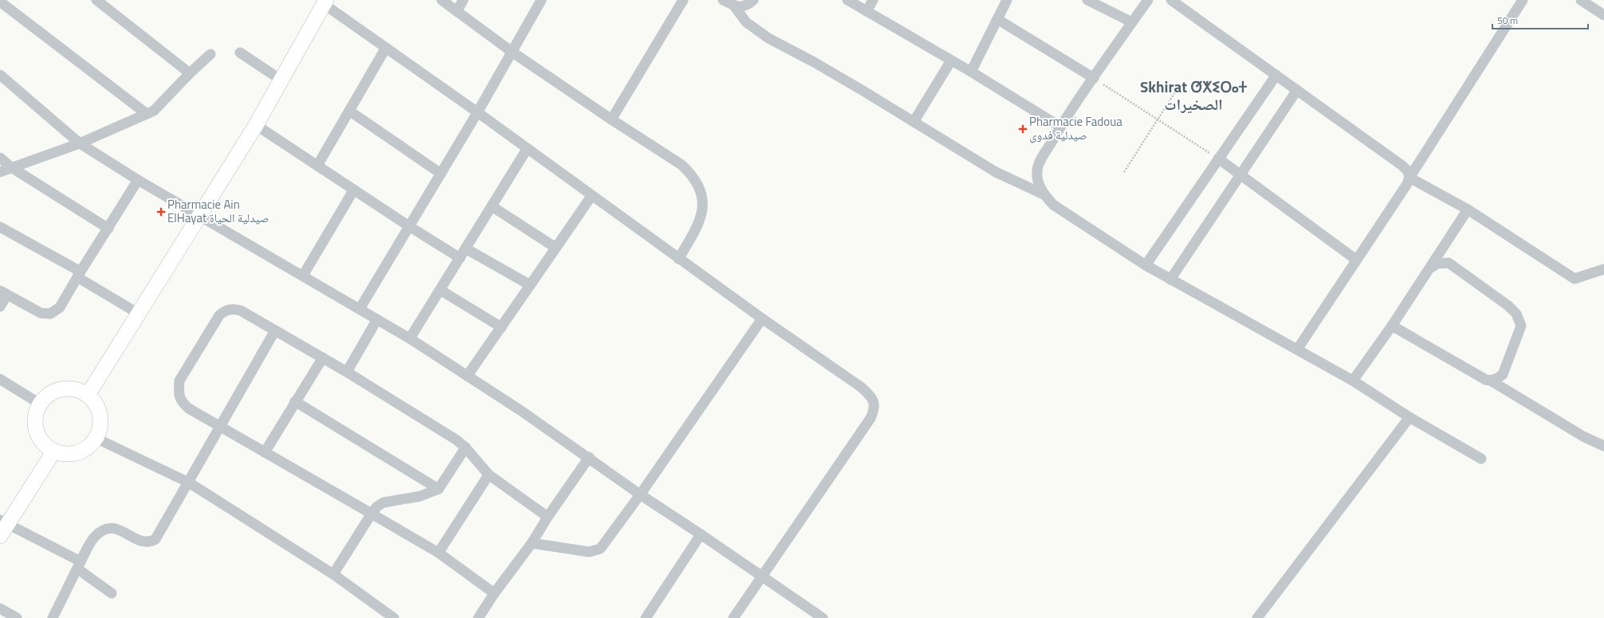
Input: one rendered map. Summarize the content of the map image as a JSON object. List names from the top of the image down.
{
  "districts": ["Skhirat ⵚⵅⵉⵔⴰⵜ الصخيرات"],
  "places": {
    "health": ["Pharmacie Fadoua صيدلية فدوى", "Pharmacie Ain ElHayat صيدلية الحياة"]
  },
  "scale_bar": "50 m"
}
